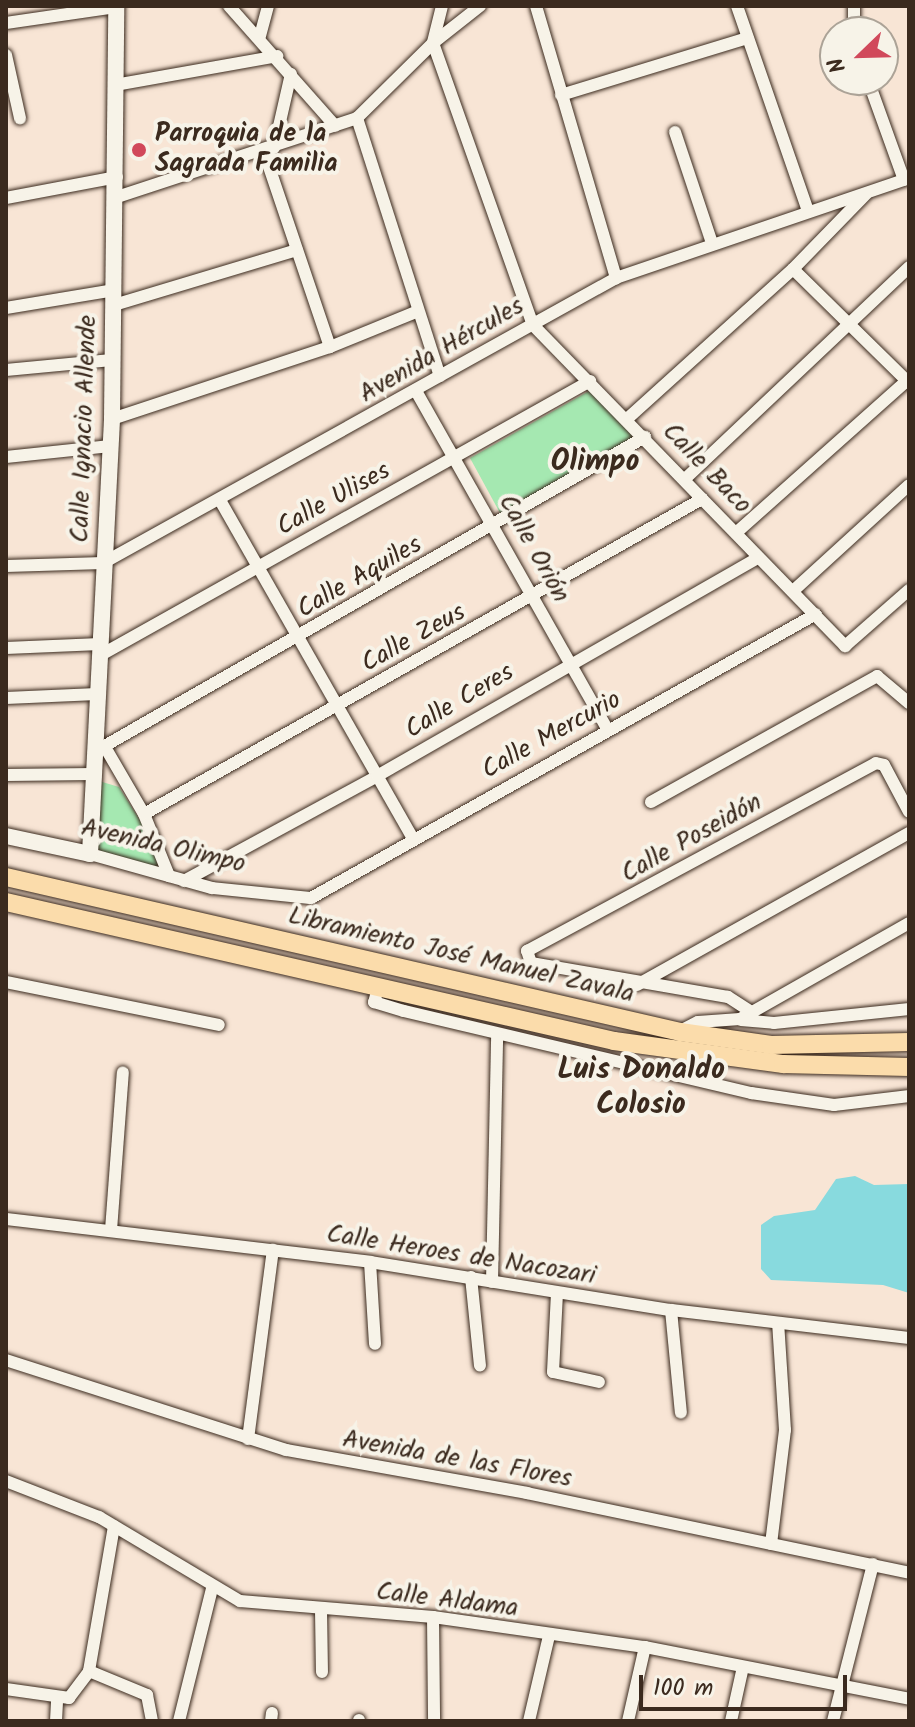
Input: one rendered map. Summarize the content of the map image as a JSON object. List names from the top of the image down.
{
  "streets": {
    "main road": ["Libramiento José Manuel Zavala"],
    "street": [
      "Avenida Hércules",
      "Calle Ignacio Allende",
      "Calle Baco",
      "Calle Ulises",
      "Calle Orión",
      "Calle Aquiles",
      "Calle Zeus",
      "Calle Ceres",
      "Calle Mercurio",
      "Calle Poseidón",
      "Avenida Olimpo",
      "Calle Heroes de Nacozari",
      "Avenida de las Flores",
      "Calle Aldama"
    ]
  },
  "crossings": [
    ["Avenida Hércules", "Calle Ignacio Allende"],
    ["Avenida Hércules", "Calle Baco"],
    ["Avenida Hércules", "Calle Orión"],
    ["Calle Ignacio Allende", "Calle Ulises"],
    ["Calle Ignacio Allende", "Calle Aquiles"],
    ["Calle Ignacio Allende", "Avenida Olimpo"],
    ["Calle Baco", "Calle Ulises"],
    ["Calle Baco", "Calle Aquiles"],
    ["Calle Baco", "Calle Zeus"],
    ["Calle Baco", "Calle Ceres"],
    ["Calle Baco", "Calle Mercurio"],
    ["Calle Ulises", "Calle Orión"],
    ["Calle Orión", "Calle Aquiles"],
    ["Calle Orión", "Calle Zeus"],
    ["Calle Orión", "Calle Ceres"],
    ["Calle Orión", "Calle Mercurio"],
    ["Calle Ceres", "Avenida Olimpo"],
    ["Calle Mercurio", "Avenida Olimpo"]
  ],
  "districts": ["Olimpo", "Luis Donaldo Colosio"],
  "places": ["Parroquia de la Sagrada Familia"],
  "scale_bar": "100 m",
  "north": "bottom left"
}
